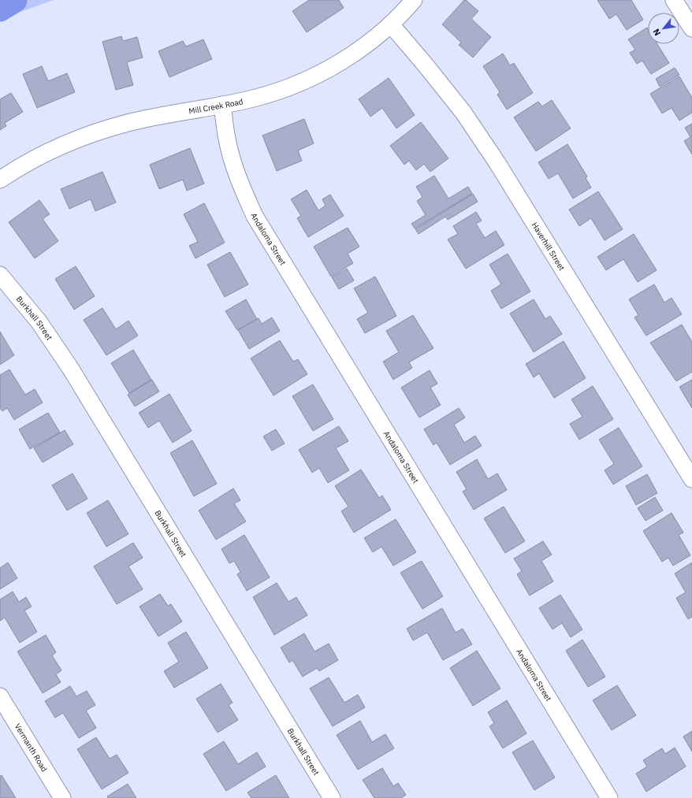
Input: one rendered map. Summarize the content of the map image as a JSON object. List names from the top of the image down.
{
  "streets": {
    "street": [
      "Mill Creek Road",
      "Andaloma Street",
      "Haverhill Street",
      "Burkhall Street",
      "Vermanth Road"
    ]
  },
  "crossings": [
    ["Mill Creek Road", "Andaloma Street"],
    ["Mill Creek Road", "Haverhill Street"]
  ],
  "north": "bottom left"
}
